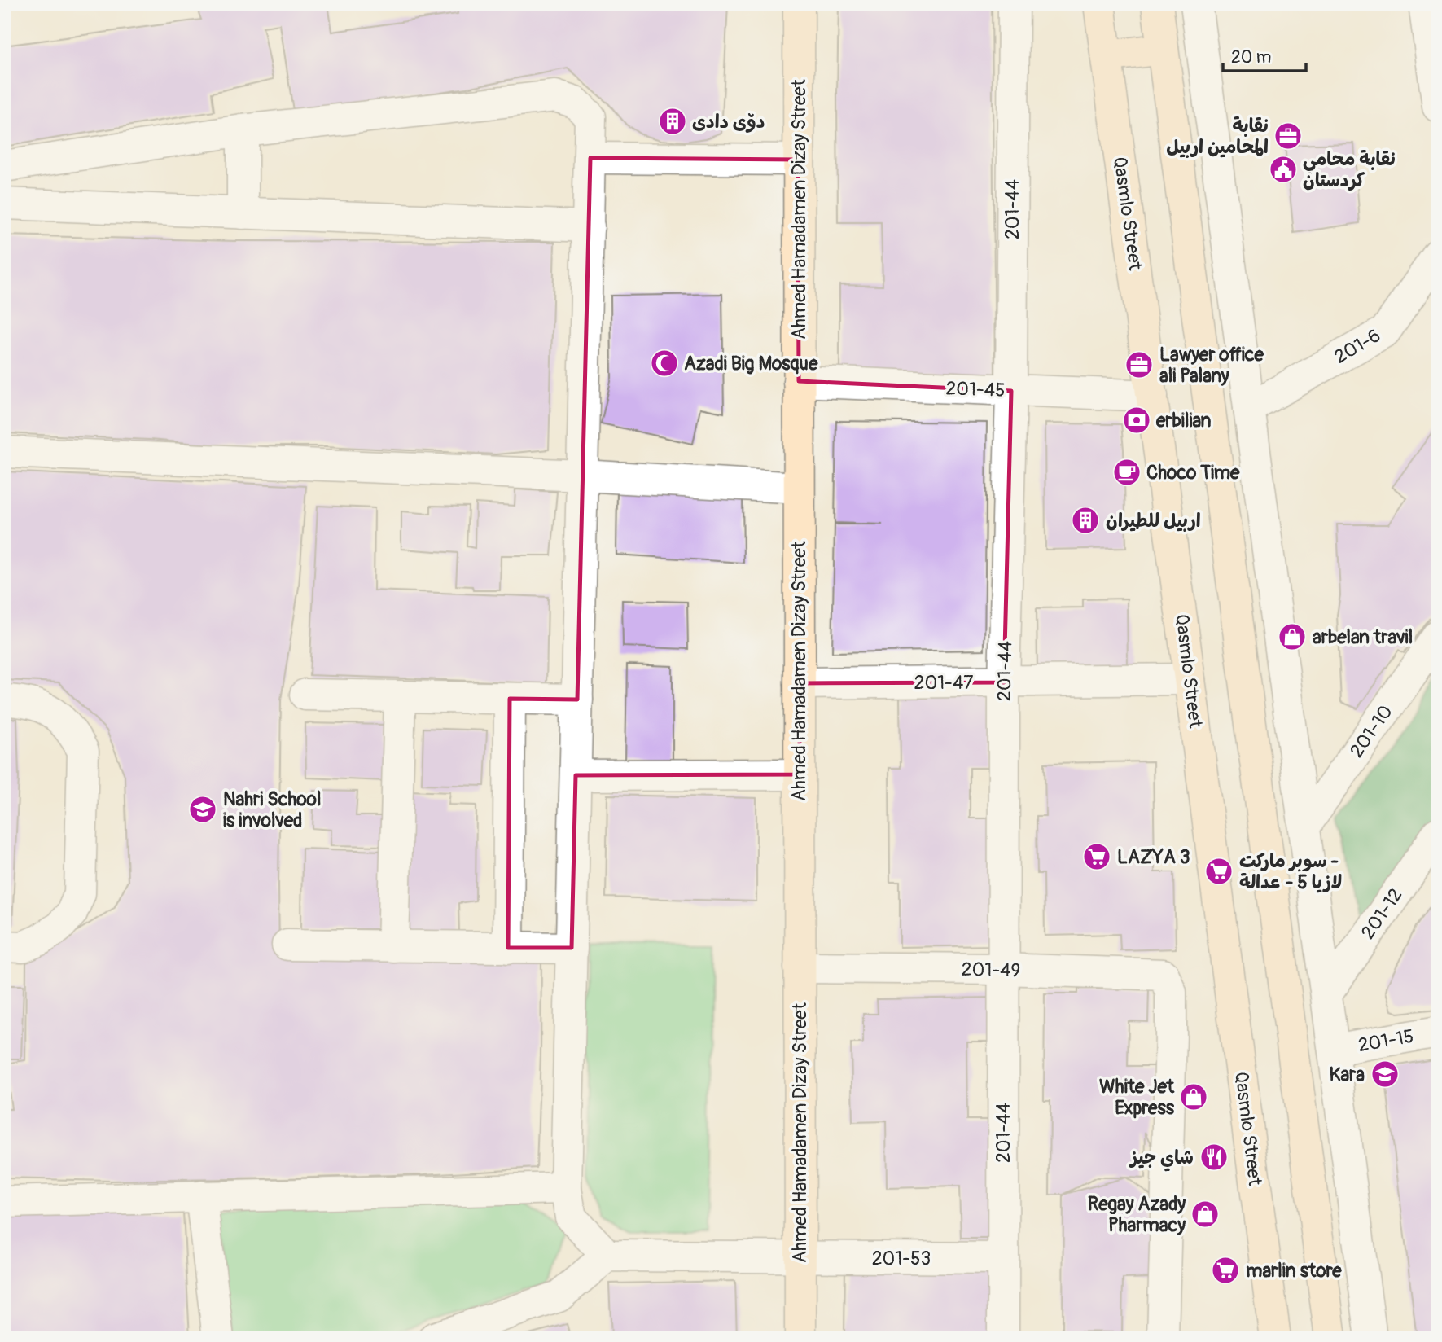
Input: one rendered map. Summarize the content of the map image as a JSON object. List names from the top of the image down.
{
  "streets": {
    "main road": ["Ahmed Hamadamen Dizay Street", "Qasmlo Street"],
    "street": [
      "201-44",
      "201-6",
      "201-45",
      "201-47",
      "201-10",
      "201-12",
      "201-49",
      "201-15",
      "201-53"
    ]
  },
  "crossings": [
    ["Ahmed Hamadamen Dizay Street", "201-45"],
    ["Ahmed Hamadamen Dizay Street", "201-47"],
    ["Ahmed Hamadamen Dizay Street", "201-49"],
    ["Ahmed Hamadamen Dizay Street", "201-53"],
    ["201-44", "201-45"],
    ["201-44", "201-47"],
    ["201-44", "201-49"],
    ["201-44", "201-53"],
    ["Qasmlo Street", "201-45"],
    ["Qasmlo Street", "201-47"]
  ],
  "places": {
    "building": ["دۆى دادى", "اربيل للطيران"],
    "office": ["نقابة المحامين اربيل", "Lawyer office ali Palany"],
    "public building": ["نقابة محامي كردستان"],
    "mosque": ["Azadi Big Mosque"],
    "bank": ["erbilian"],
    "cafe": ["Choco Time"],
    "shop": ["arbelan travil", "White Jet Express", "Regay Azady Pharmacy"],
    "school or university": ["Nahri School is involved", "Kara"],
    "supermarket": ["LAZYA 3", "سوبر ماركت - لازيا 5 - عدالة", "marlin store"],
    "restaurant": ["شاي جيز"]
  },
  "scale_bar": "20 m"
}
